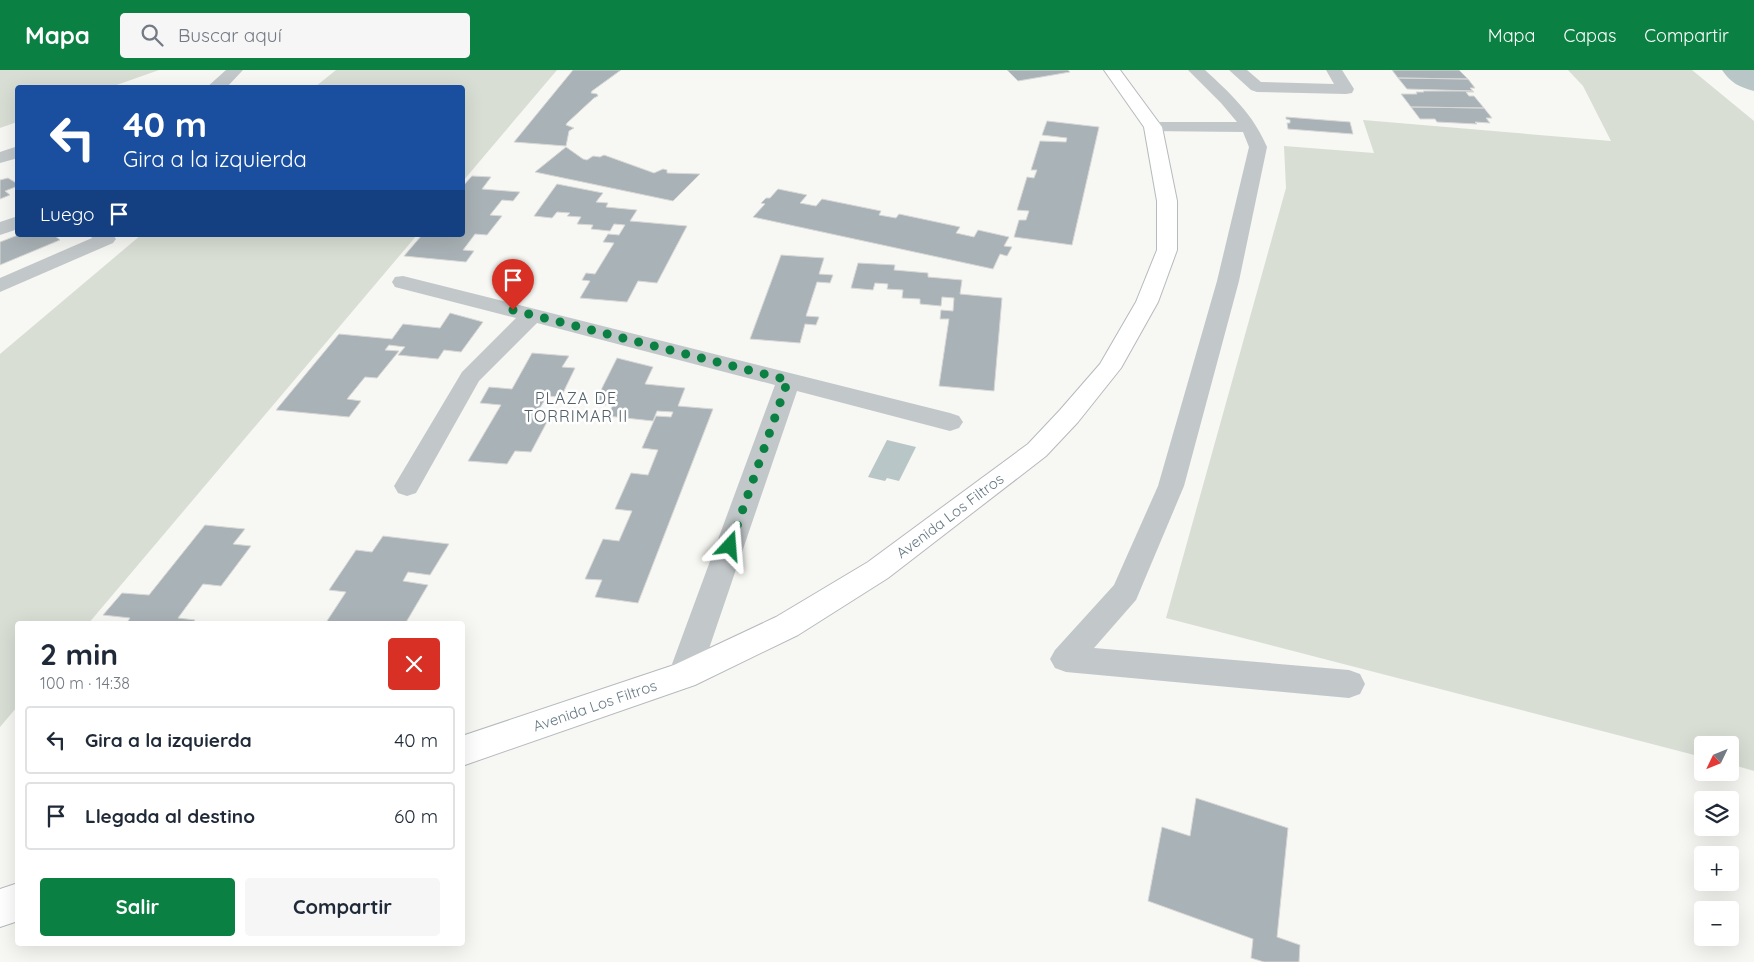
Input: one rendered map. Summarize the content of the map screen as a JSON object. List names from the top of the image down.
{
  "streets": {
    "main road": ["Avenida Los Filtros"]
  },
  "districts": ["PLAZA DE TORRIMAR II"],
  "north": "bottom left",
  "page": {
    "header": "Mapa",
    "search": "Buscar aquí",
    "nav": ["Mapa", "Capas", "Compartir"],
    "turn": ["40 m", "Gira a la izquierda"],
    "then": "Luego",
    "heading": ["2 min", "100 m · 14:38"],
    "list": [
      {
        "name": "Gira a la izquierda",
        "value": "40 m"
      },
      {
        "name": "Llegada al destino",
        "value": "60 m"
      }
    ],
    "map_buttons": ["+", "−"],
    "buttons": ["Salir", "Compartir"]
  }
}
